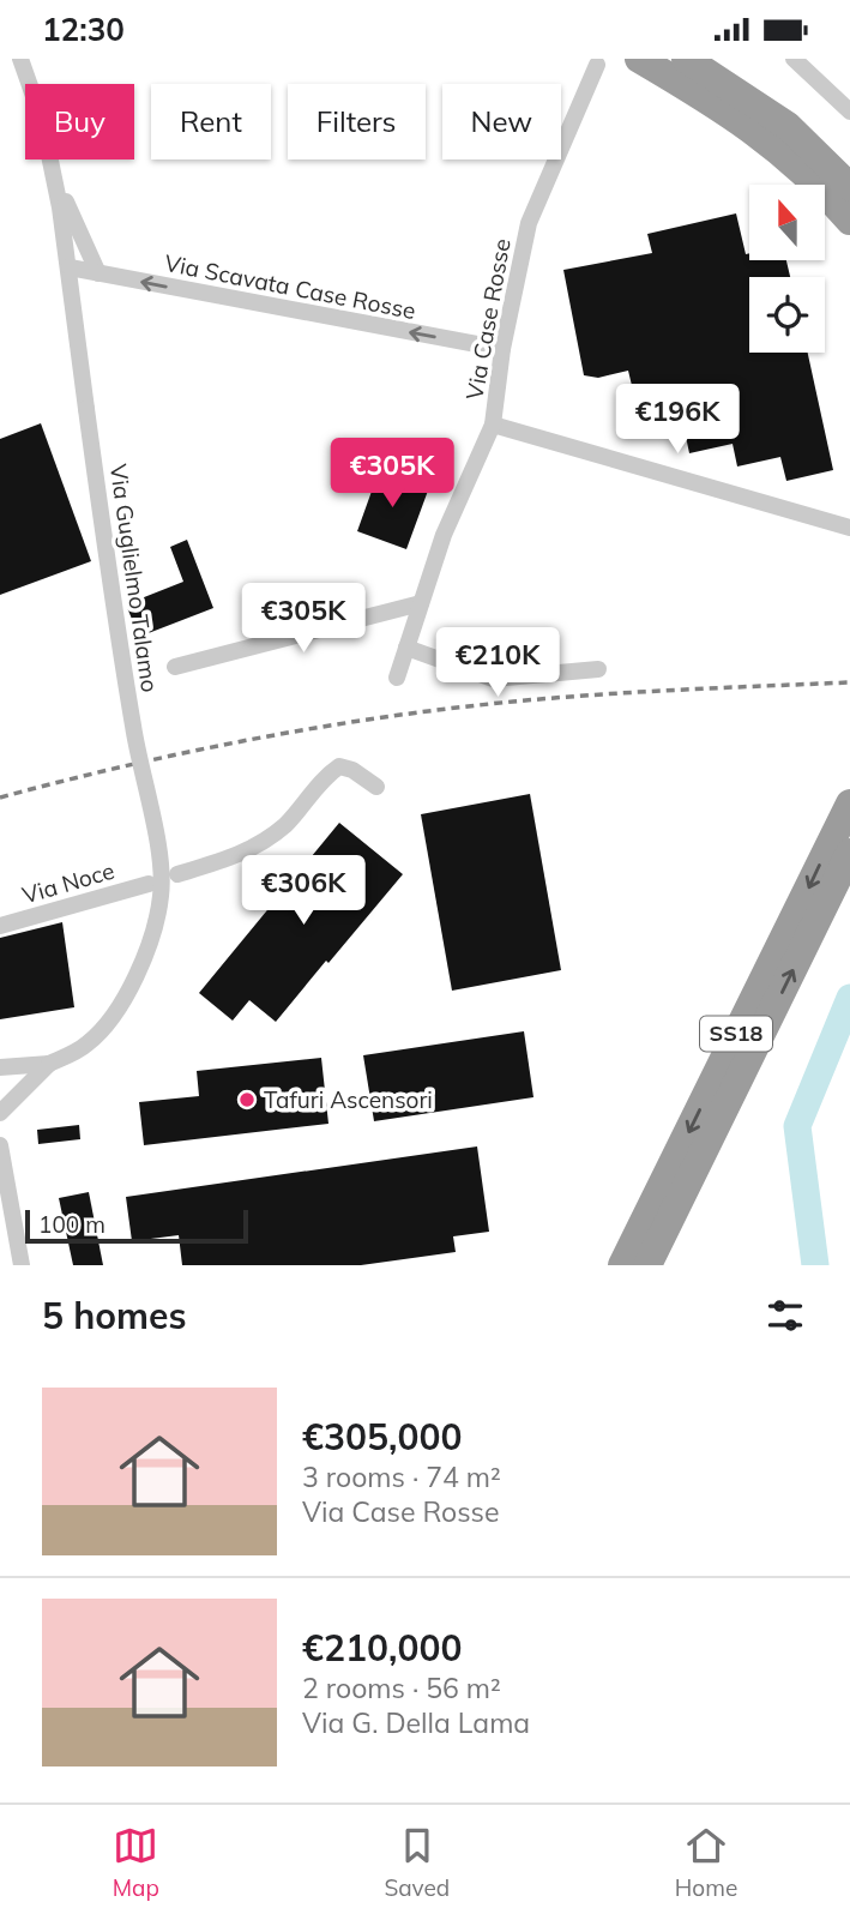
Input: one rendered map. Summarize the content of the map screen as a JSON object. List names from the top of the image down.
{
  "streets": {
    "highway": ["SS18"],
    "street": [
      "Via Scavata Case Rosse",
      "Via Case Rosse",
      "Via Guglielmo Talamo",
      "Via Noce"
    ]
  },
  "crossings": [
    ["Via Scavata Case Rosse", "Via Case Rosse"],
    ["Via Scavata Case Rosse", "Via Guglielmo Talamo"]
  ],
  "one_way": ["Via Scavata Case Rosse"],
  "places": ["Tafuri Ascensori"],
  "scale_bar": "100 m",
  "north": "top",
  "page": {
    "status": "12:30",
    "chip": [
      "Buy",
      "Rent",
      "Filters",
      "New"
    ],
    "price": [
      "€196K",
      "€305K",
      "€305K",
      "€210K",
      "€306K"
    ],
    "scale": "100 m",
    "heading": "5 homes",
    "list": [
      {
        "name": "€305,000",
        "note": "3 rooms · 74 m² · Via Case Rosse"
      },
      {
        "name": "€210,000",
        "note": "2 rooms · 56 m² · Via G. Della Lama"
      }
    ],
    "tabs": ["Map", "Saved", "Home"]
  }
}
